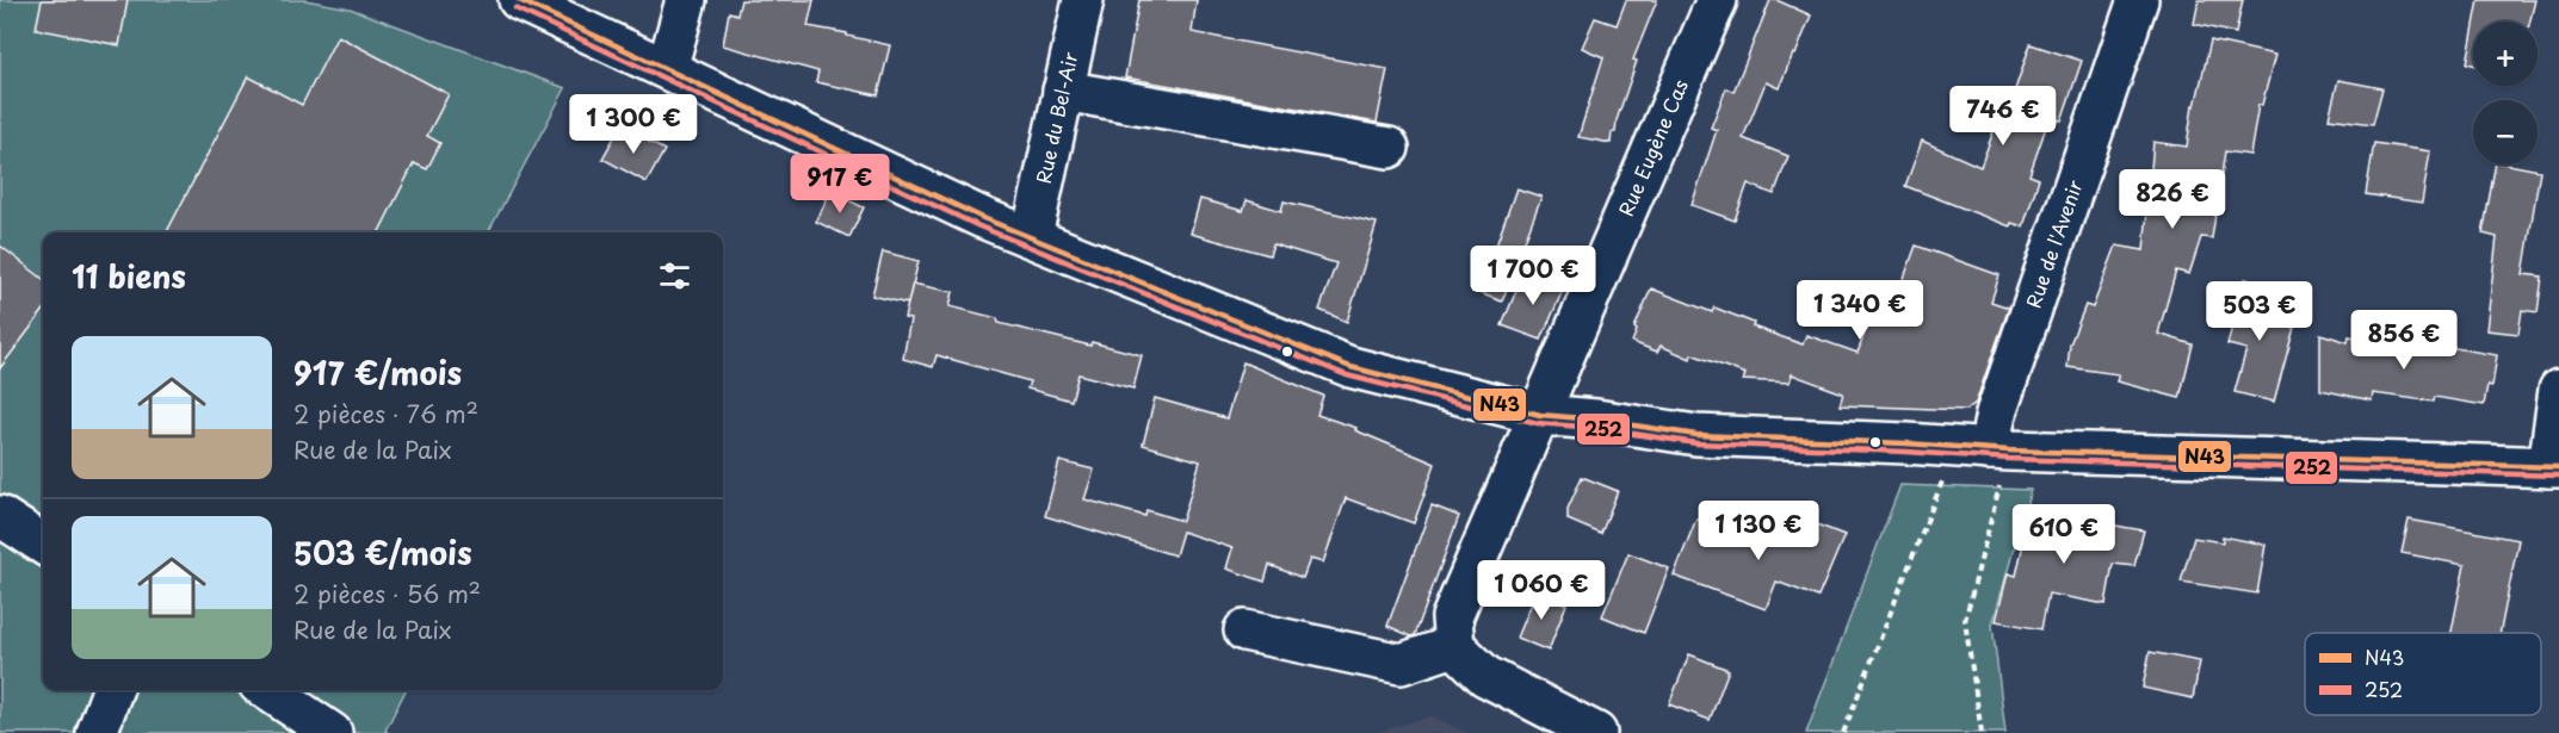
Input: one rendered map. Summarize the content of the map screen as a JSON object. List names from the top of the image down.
{
  "streets": {
    "street": ["Rue du Bel-Air", "Rue Eugène Cas", "Rue de l'Avenir"]
  },
  "lines": ["transit line N43", "transit line 252"],
  "legend": ["N43", "252"],
  "page": {
    "map_buttons": ["+", "−"],
    "price": [
      "746 €",
      "1 300 €",
      "917 €",
      "826 €",
      "1 700 €",
      "1 340 €",
      "503 €",
      "856 €",
      "1 130 €",
      "610 €",
      "1 060 €"
    ],
    "heading": "11 biens",
    "list": [
      {
        "name": "917 €/mois",
        "note": "2 pièces · 76 m² · Rue de la Paix"
      },
      {
        "name": "503 €/mois",
        "note": "2 pièces · 56 m² · Rue de la Paix"
      }
    ]
  }
}
